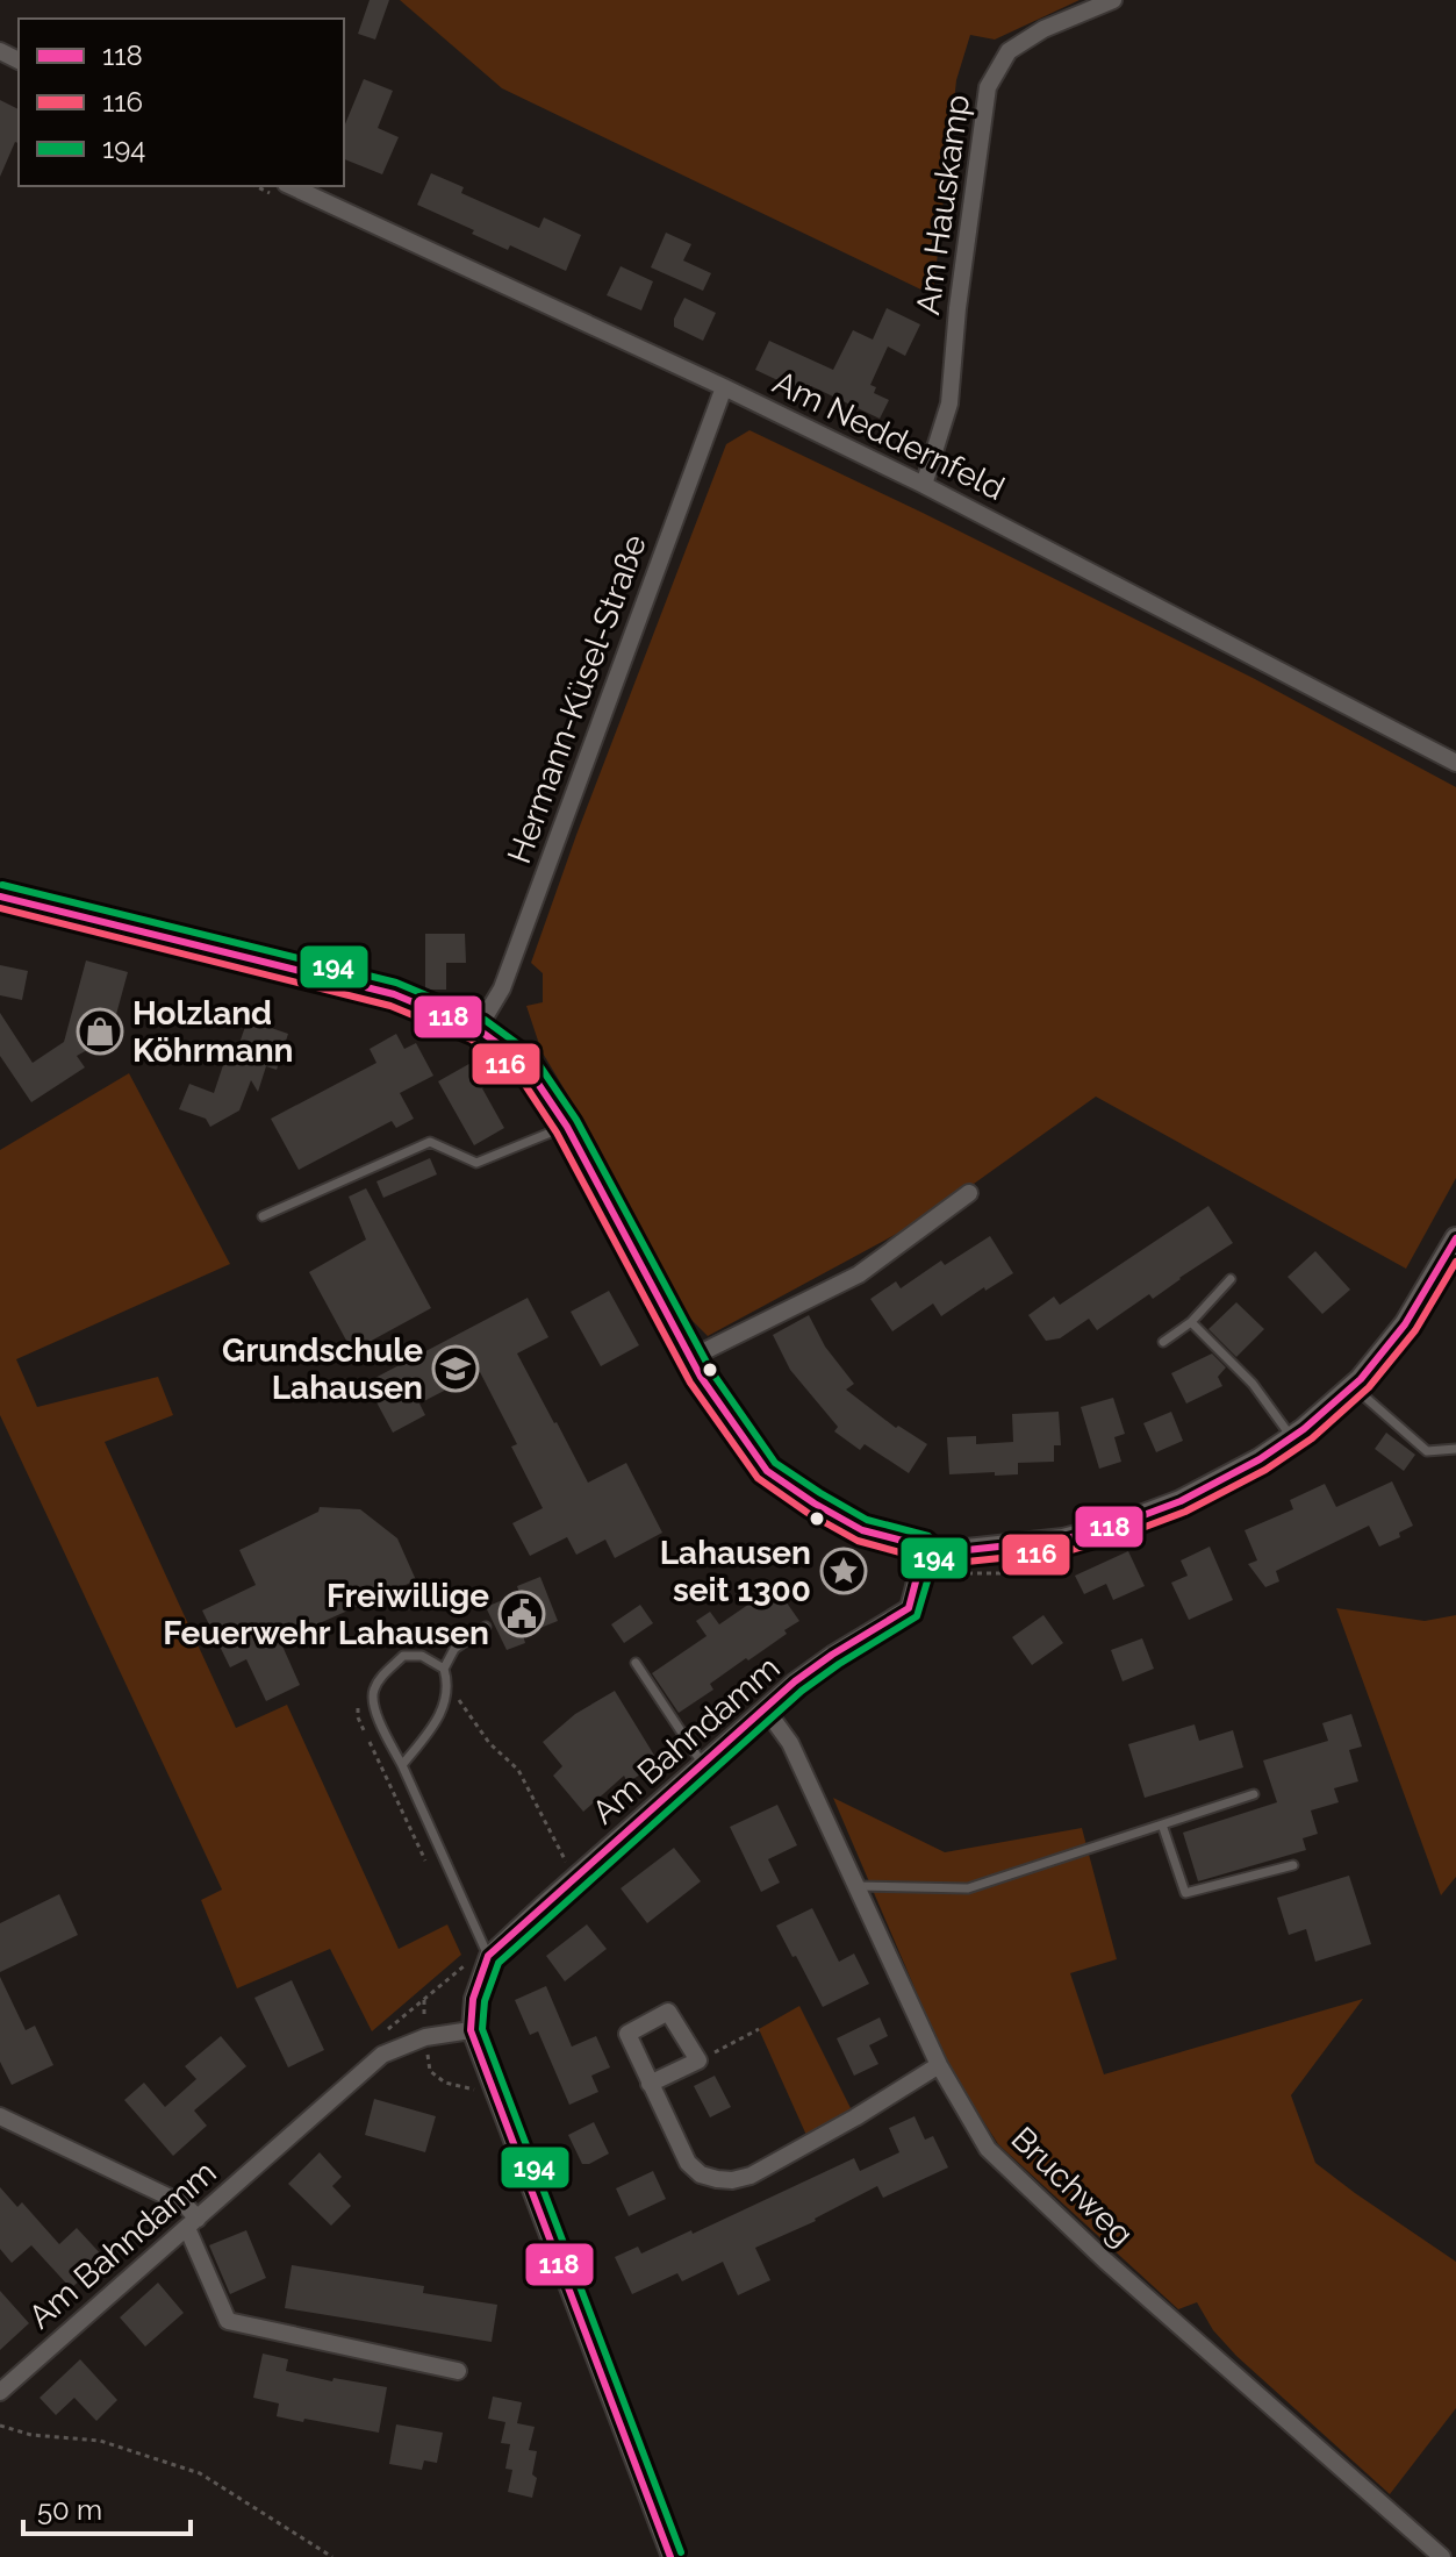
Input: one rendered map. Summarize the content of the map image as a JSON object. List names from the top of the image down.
{
  "streets": {
    "street": [
      "Am Hauskamp",
      "Am Neddernfeld",
      "Hermann-Küsel-Straße",
      "Am Bahndamm",
      "Bruchweg"
    ]
  },
  "crossings": [
    ["Am Hauskamp", "Am Neddernfeld"],
    ["Am Neddernfeld", "Hermann-Küsel-Straße"],
    ["Am Bahndamm", "Bruchweg"]
  ],
  "places": {
    "shop": ["Holzland Köhrmann"],
    "school or university": ["Grundschule Lahausen"],
    "place": ["Lahausen seit 1300"],
    "public building": ["Freiwillige Feuerwehr Lahausen"]
  },
  "lines": ["transit line 194", "transit line 118", "transit line 116"],
  "legend": ["118", "116", "194"],
  "scale_bar": "50 m"
}
